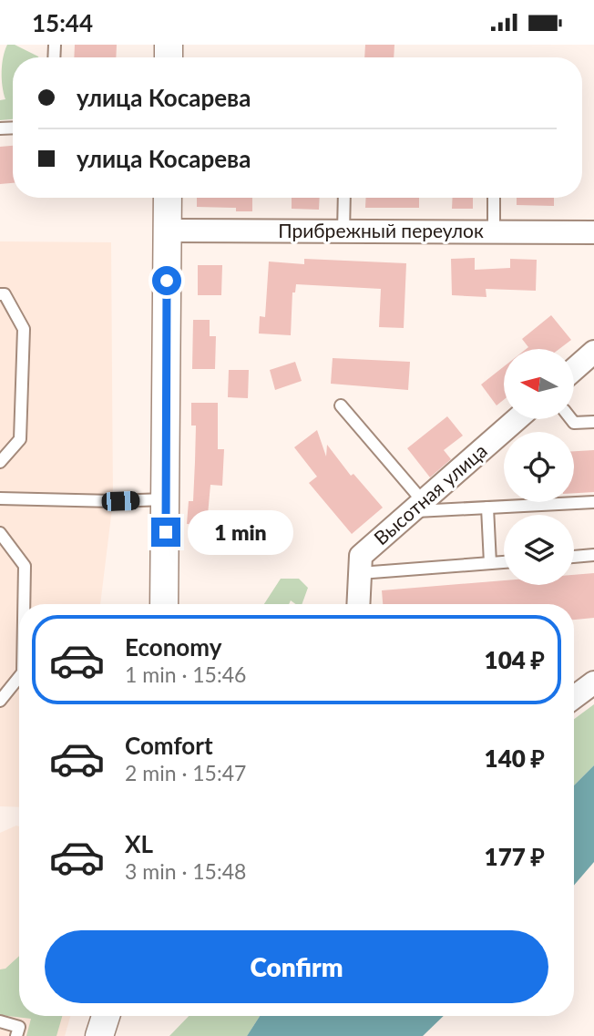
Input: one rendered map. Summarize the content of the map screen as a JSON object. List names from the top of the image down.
{
  "streets": {
    "street": ["Прибрежный переулок", "Высотная улица"]
  },
  "north": "left",
  "page": {
    "status": "15:44",
    "banner": ["улица Косарева", "улица Косарева"],
    "bubble": "1 min",
    "list": [
      {
        "name": "Economy",
        "note": "1 min · 15:46",
        "value": "104 ₽"
      },
      {
        "name": "Comfort",
        "note": "2 min · 15:47",
        "value": "140 ₽"
      },
      {
        "name": "XL",
        "note": "3 min · 15:48",
        "value": "177 ₽"
      }
    ],
    "buttons": "Confirm"
  }
}
